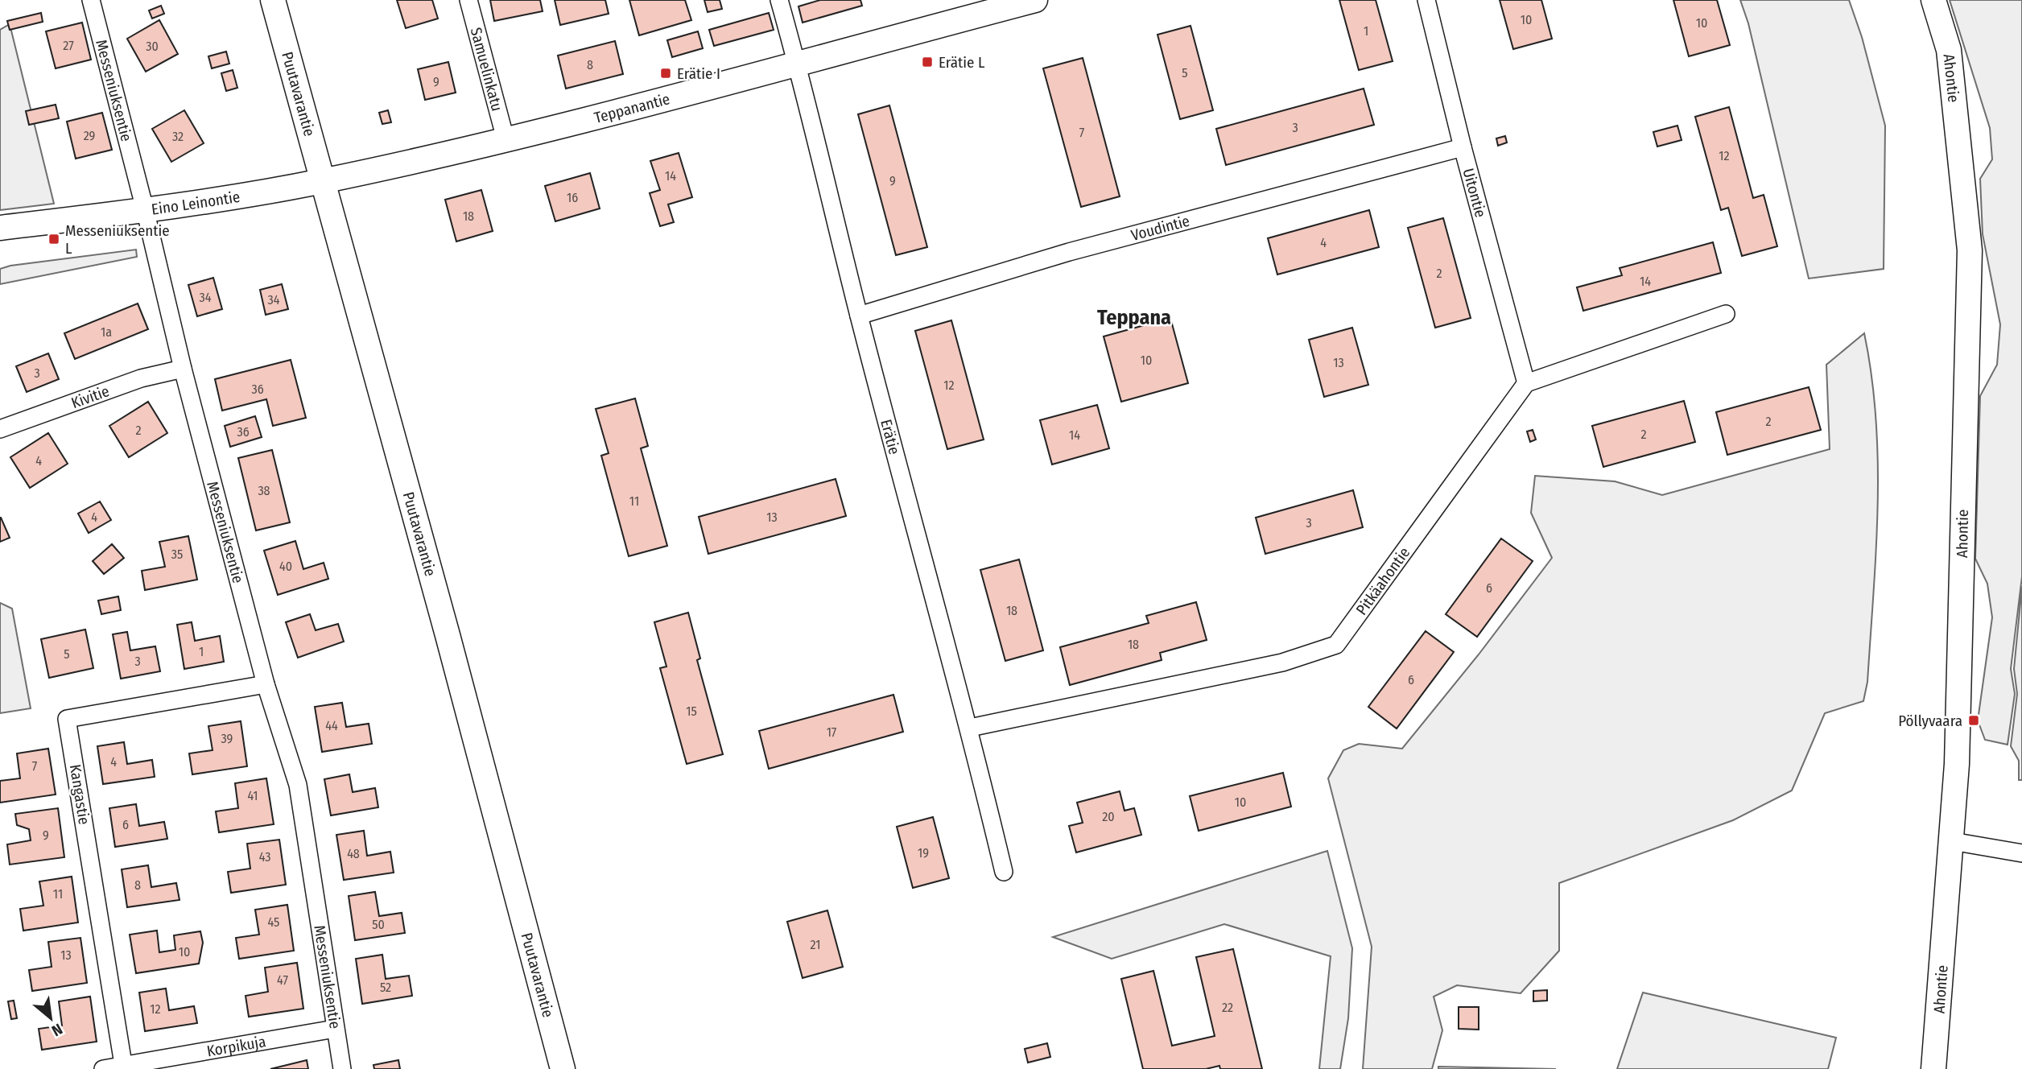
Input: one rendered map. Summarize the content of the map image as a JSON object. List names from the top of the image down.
{
  "streets": {
    "street": [
      "Samuelinkatu",
      "Ahontie",
      "Messeniuksentie",
      "Puutavarantie",
      "Teppanantie",
      "Uitontie",
      "Eino Leinontie",
      "Voudintie",
      "Kivitie",
      "Erätie",
      "Pitkäahontie",
      "Kangastie",
      "Korpikuja"
    ]
  },
  "crossings": [
    ["Samuelinkatu", "Teppanantie"],
    ["Messeniuksentie", "Eino Leinontie"],
    ["Messeniuksentie", "Kivitie"],
    ["Messeniuksentie", "Kangastie"],
    ["Messeniuksentie", "Korpikuja"],
    ["Puutavarantie", "Teppanantie"],
    ["Puutavarantie", "Eino Leinontie"],
    ["Teppanantie", "Eino Leinontie"],
    ["Teppanantie", "Erätie"],
    ["Uitontie", "Voudintie"],
    ["Uitontie", "Pitkäahontie"],
    ["Voudintie", "Erätie"],
    ["Erätie", "Pitkäahontie"],
    ["Kangastie", "Korpikuja"]
  ],
  "districts": ["Teppana"],
  "places": {
    "transit": [
      "Erätie L",
      "Erätie I",
      "Messeniuksentie L",
      "Pöllyvaara"
    ]
  },
  "house_numbers": [
    "10",
    "10",
    "1",
    "27",
    "30",
    "8",
    "5",
    "9",
    "3",
    "7",
    "29",
    "32",
    "12",
    "14",
    "9",
    "16",
    "18",
    "4",
    "2",
    "14",
    "34",
    "34",
    "1a",
    "10",
    "13",
    "3",
    "12",
    "36",
    "2",
    "2",
    "36",
    "2",
    "14",
    "4",
    "38",
    "11",
    "4",
    "13",
    "3",
    "35",
    "40",
    "6",
    "18",
    "18",
    "1",
    "5",
    "3",
    "6",
    "15",
    "44",
    "17",
    "39",
    "4",
    "7",
    "41",
    "10",
    "20",
    "6",
    "9",
    "19",
    "48",
    "43",
    "8",
    "11",
    "45",
    "50",
    "21",
    "10",
    "13",
    "47",
    "52",
    "22",
    "12"
  ],
  "north": "bottom right"
}
